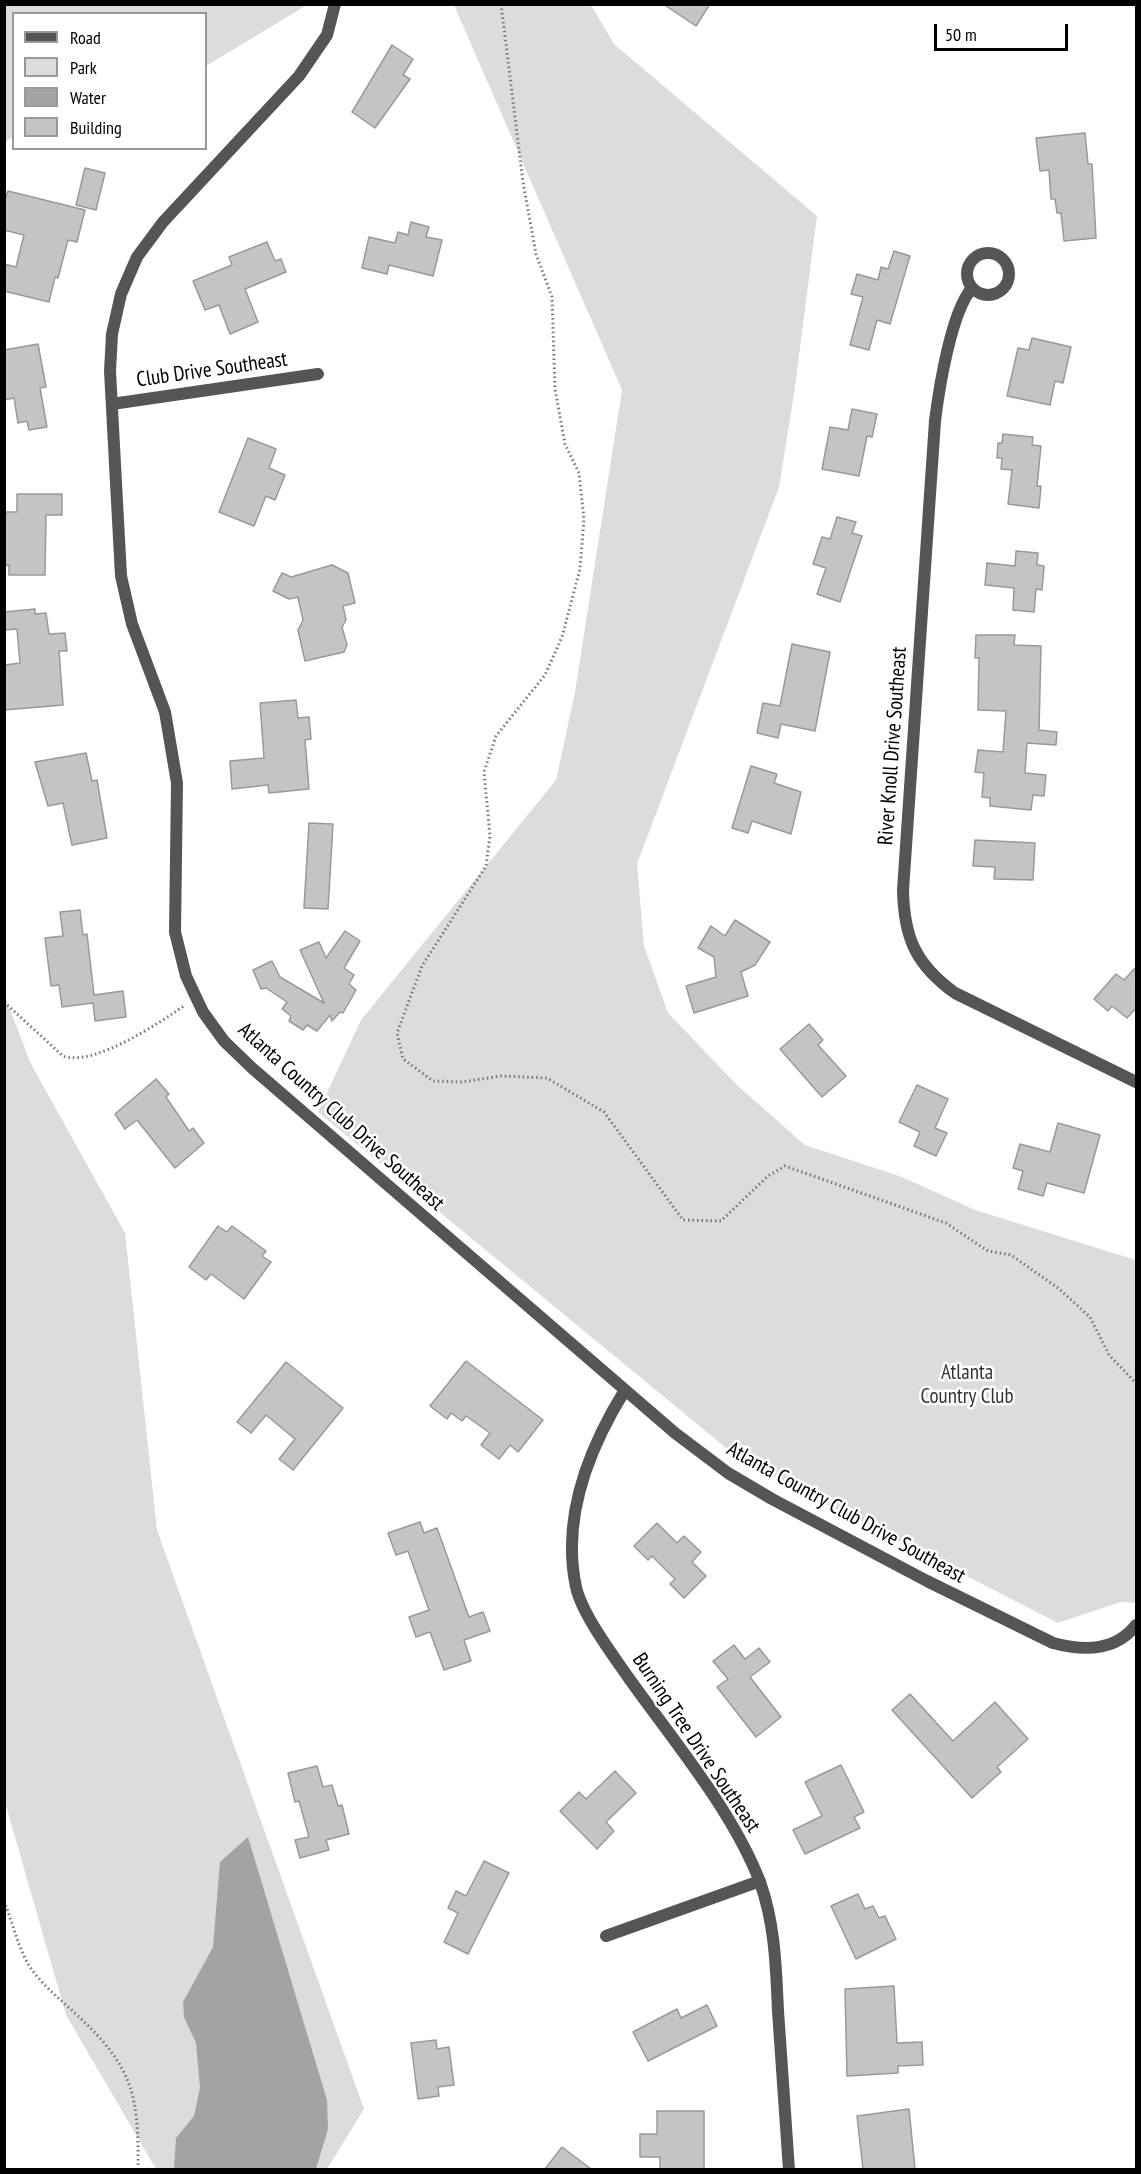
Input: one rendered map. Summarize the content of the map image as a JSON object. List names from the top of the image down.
{
  "streets": {
    "street": [
      "Club Drive Southeast",
      "River Knoll Drive Southeast",
      "Atlanta Country Club Drive Southeast",
      "Burning Tree Drive Southeast"
    ]
  },
  "crossings": [
    ["Club Drive Southeast", "Atlanta Country Club Drive Southeast"],
    ["Atlanta Country Club Drive Southeast", "Burning Tree Drive Southeast"]
  ],
  "parks": ["Atlanta Country Club"],
  "legend": [
    "Road",
    "Park",
    "Water",
    "Building"
  ],
  "scale_bar": "50 m"
}
